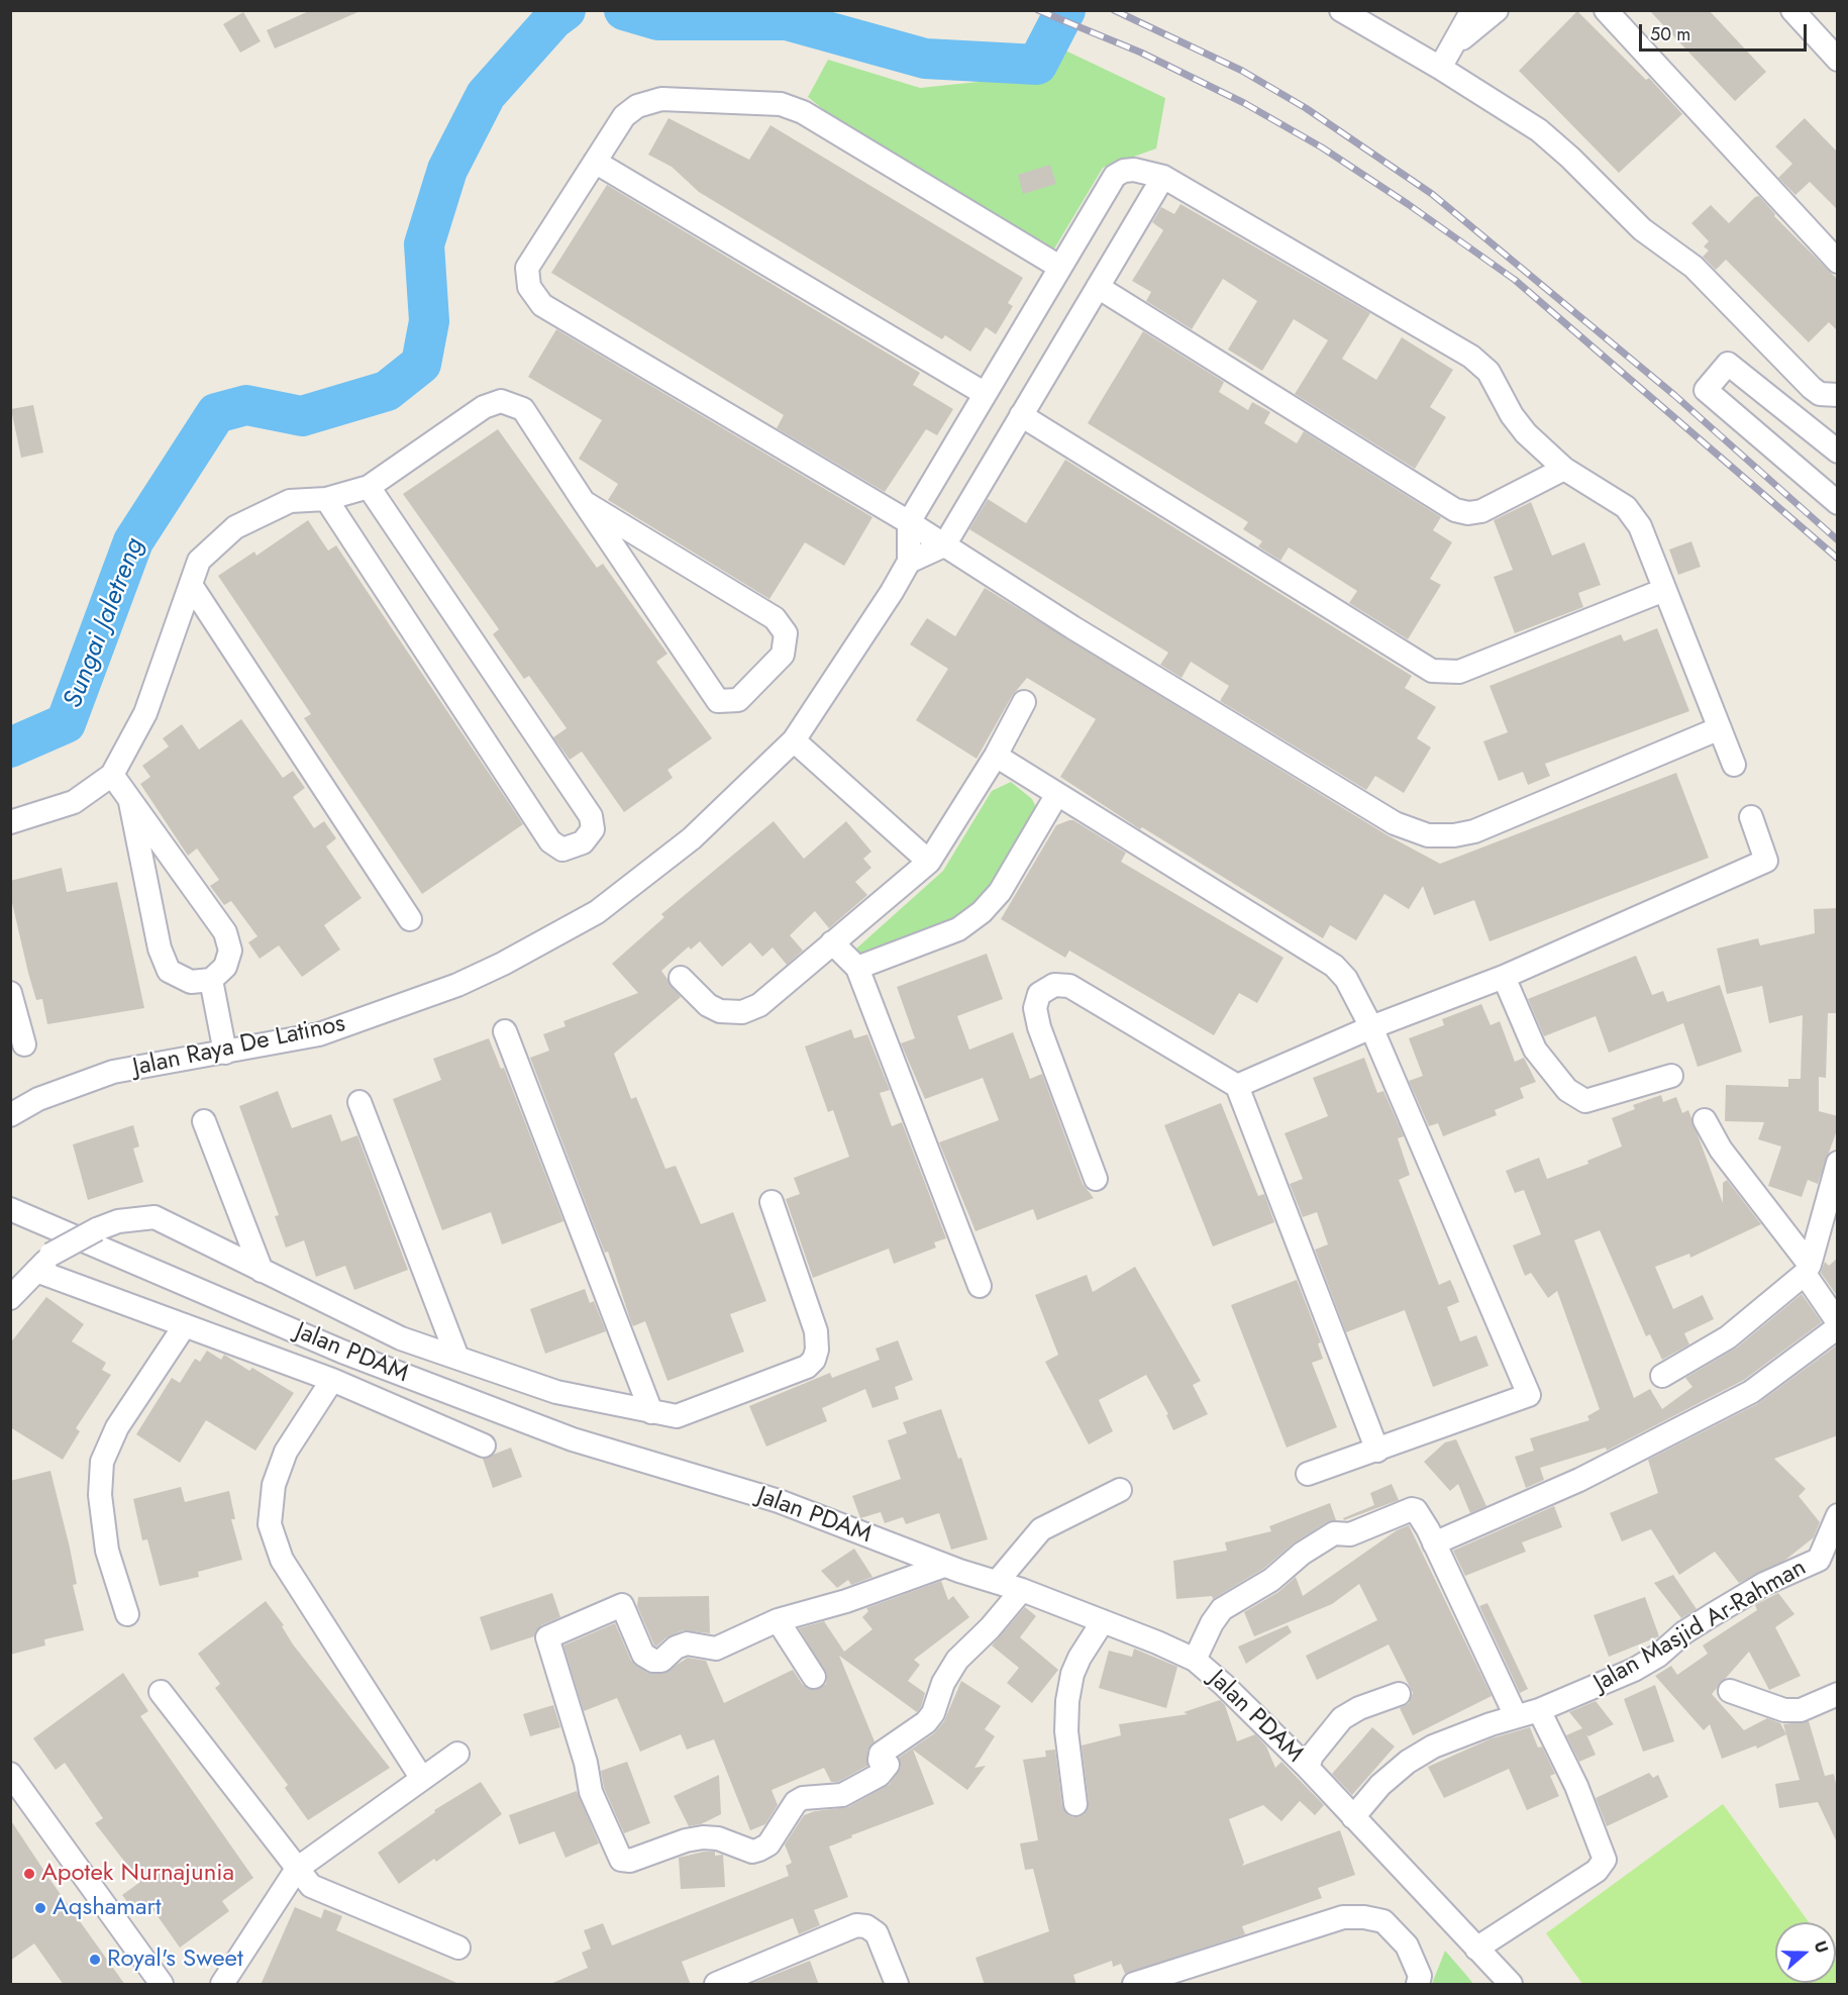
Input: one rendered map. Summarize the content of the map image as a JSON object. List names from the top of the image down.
{
  "streets": {
    "street": ["Jalan Raya De Latinos", "Jalan PDAM", "Jalan Masjid Ar-Rahman"]
  },
  "crossings": [
    ["Jalan PDAM", "Jalan Masjid Ar-Rahman"]
  ],
  "water": ["Sungai Jaletreng"],
  "places": ["Apotek Nurnajunia", "Aqshamart", "Royal's Sweet"],
  "scale_bar": "50 m",
  "north": "right"
}
